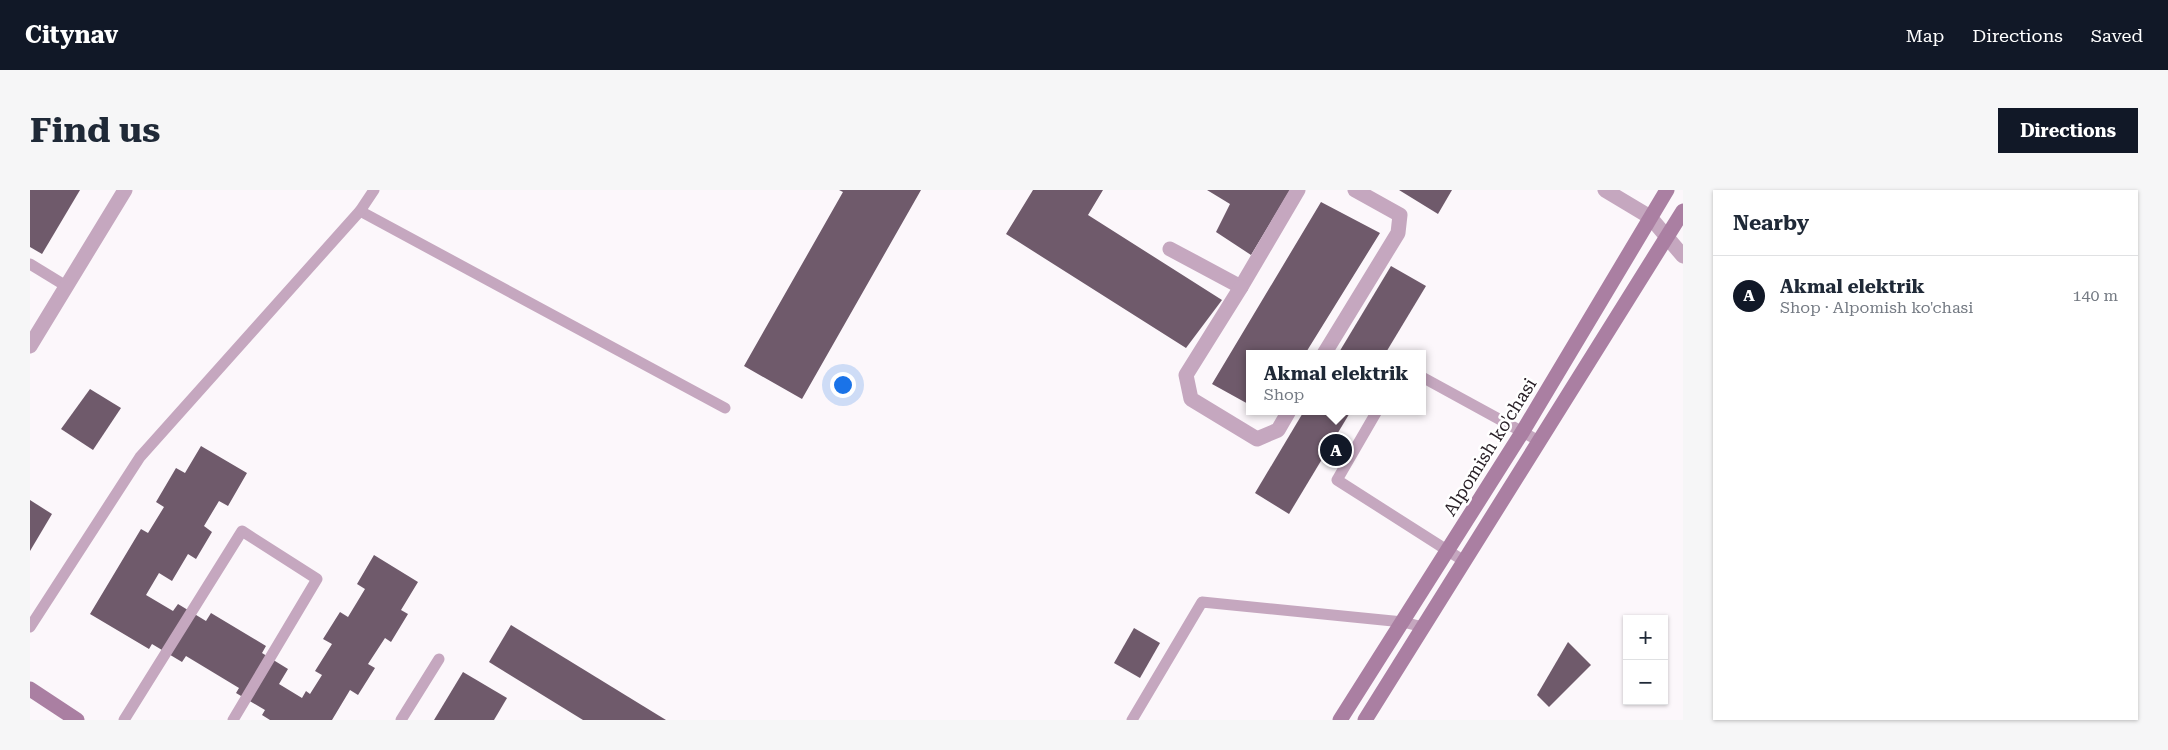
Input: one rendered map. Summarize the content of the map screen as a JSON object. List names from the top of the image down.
{
  "streets": {
    "main road": ["Alpomish ko'chasi"]
  },
  "page": {
    "header": "Citynav",
    "nav": ["Map", "Directions", "Saved"],
    "buttons": "Directions",
    "title": "Find us",
    "heading": "Nearby",
    "list": [
      {
        "mark": "A",
        "name": "Akmal elektrik",
        "note": "Shop · Alpomish ko'chasi",
        "value": "140 m"
      }
    ],
    "popup": ["Akmal elektrik", "Shop"],
    "pins": "A",
    "map_buttons": ["+", "−"]
  }
}
